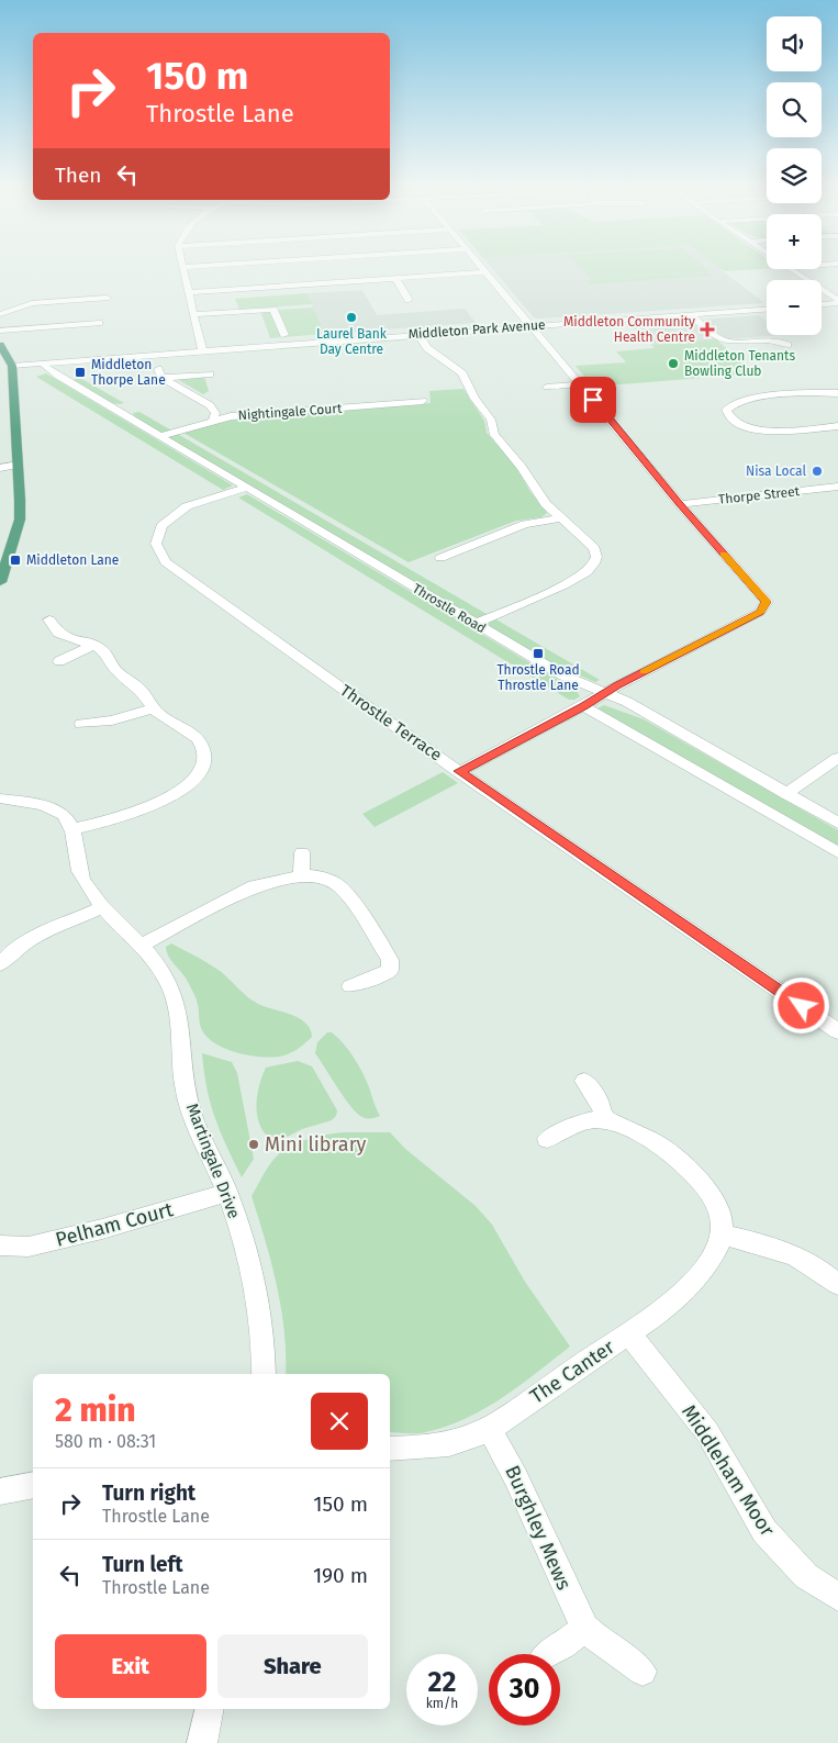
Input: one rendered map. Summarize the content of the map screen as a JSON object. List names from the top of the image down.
{
  "streets": {
    "street": [
      "Middleton Park Avenue",
      "Nightingale Court",
      "Thorpe Street",
      "Throstle Road",
      "Throstle Terrace",
      "Martingale Drive",
      "Pelham Court",
      "The Canter",
      "Middleham Moor",
      "Burghley Mews"
    ]
  },
  "crossings": [
    ["Middleton Park Avenue", "Throstle Road"],
    ["Nightingale Court", "Throstle Road"],
    ["Throstle Road", "Throstle Terrace"],
    ["Martingale Drive", "Pelham Court"],
    ["The Canter", "Middleham Moor"],
    ["The Canter", "Burghley Mews"]
  ],
  "places": {
    "other": [
      "Laurel Bank Day Centre",
      "Middleton Tenants Bowling Club",
      "Nisa Local",
      "Mini library"
    ],
    "health": ["Middleton Community Health Centre"],
    "transit": ["Middleton Thorpe Lane", "Middleton Lane", "Throstle Road Throstle Lane"]
  },
  "page": {
    "map_buttons": ["+", "−"],
    "turn": ["150 m", "Throstle Lane"],
    "then": "Then",
    "heading": ["2 min", "580 m · 08:31"],
    "list": [
      {
        "name": "Turn right",
        "note": "Throstle Lane",
        "value": "150 m"
      },
      {
        "name": "Turn left",
        "note": "Throstle Lane",
        "value": "190 m"
      }
    ],
    "buttons": ["Exit", "Share"],
    "speed": "22 km/h",
    "limit": "30"
  }
}
